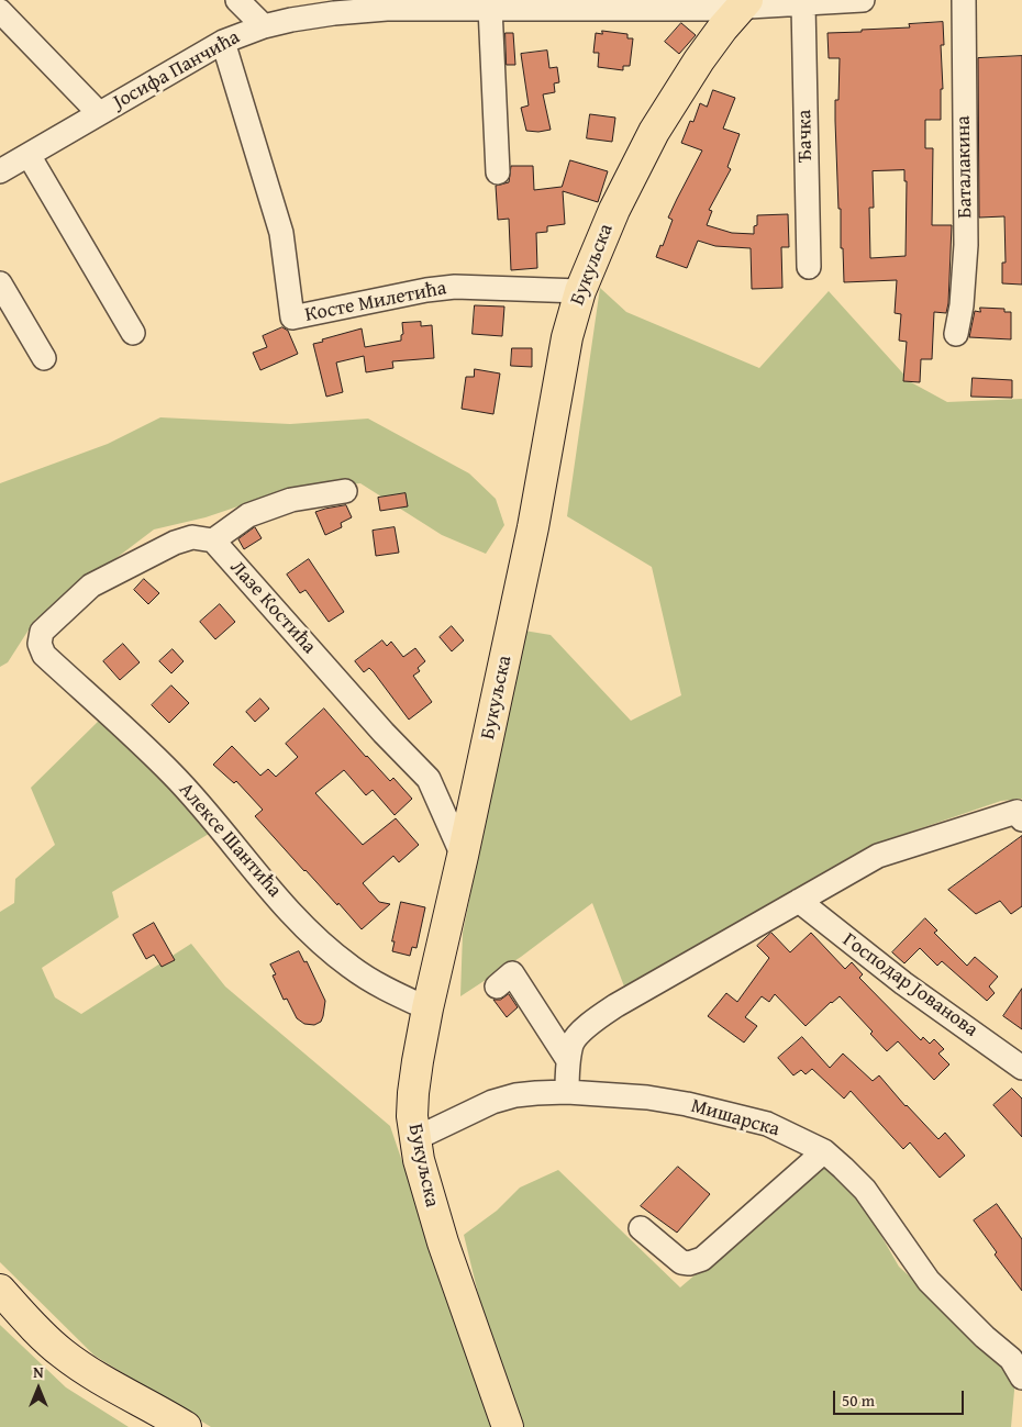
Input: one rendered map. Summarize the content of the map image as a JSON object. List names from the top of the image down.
{
  "streets": {
    "main road": ["Букуљска"],
    "street": [
      "Јосифа Панчића",
      "Ђачка",
      "Баталакина",
      "Косте Милетића",
      "Лазе Костића",
      "Алексе Шантића",
      "Господар Јованова",
      "Мишарска"
    ]
  },
  "crossings": [
    ["Јосифа Панчића", "Ђачка"],
    ["Јосифа Панчића", "Букуљска"],
    ["Јосифа Панчића", "Косте Милетића"],
    ["Букуљска", "Косте Милетића"],
    ["Букуљска", "Лазе Костића"],
    ["Букуљска", "Алексе Шантића"],
    ["Букуљска", "Мишарска"],
    ["Лазе Костића", "Алексе Шантића"]
  ],
  "scale_bar": "50 m",
  "north": "top"
}
